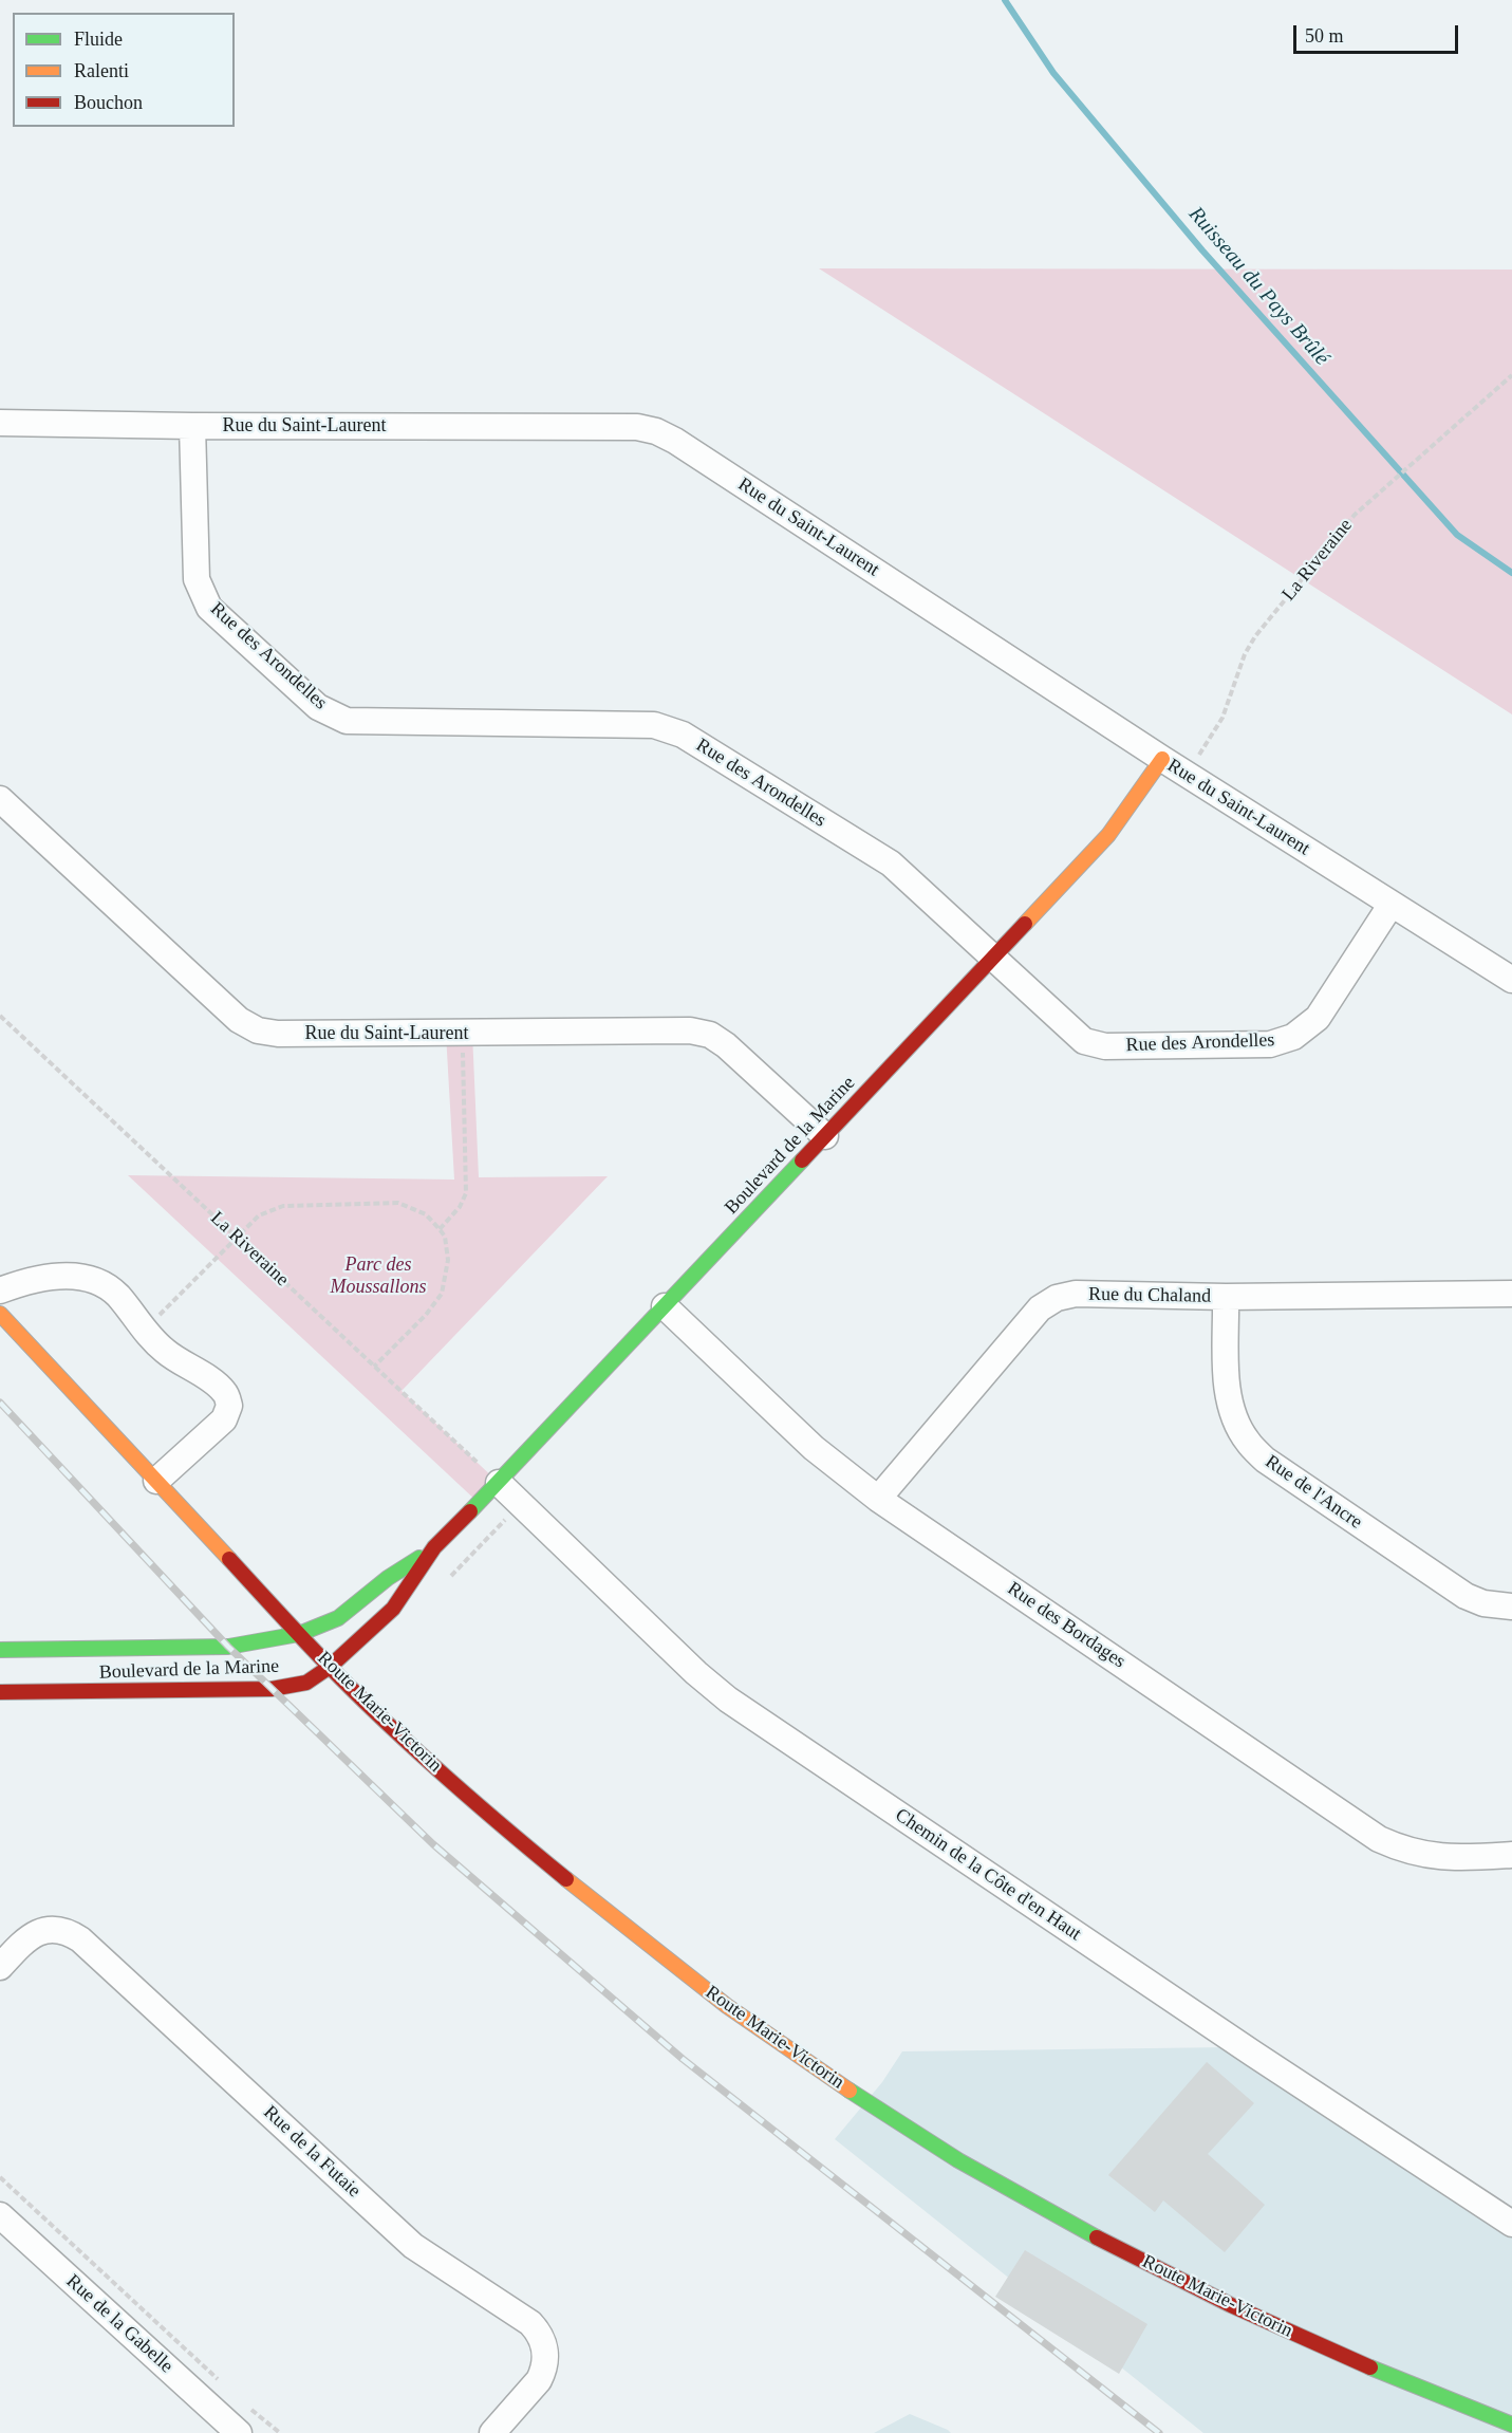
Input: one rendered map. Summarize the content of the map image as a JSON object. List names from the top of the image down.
{
  "streets": {
    "street": [
      "Rue du Saint-Laurent",
      "Rue des Arondelles",
      "Boulevard de la Marine",
      "Rue du Chaland",
      "Rue de l'Ancre",
      "Rue des Bordages",
      "Route Marie-Victorin",
      "Chemin de la Côte d'en Haut",
      "Rue de la Futaie",
      "Rue de la Gabelle"
    ],
    "path": ["La Riveraine"]
  },
  "crossings": [
    ["Rue du Saint-Laurent", "La Riveraine"],
    ["Rue du Saint-Laurent", "Rue des Arondelles"],
    ["Rue du Saint-Laurent", "Boulevard de la Marine"],
    ["La Riveraine", "Boulevard de la Marine"],
    ["La Riveraine", "Chemin de la Côte d'en Haut"],
    ["Rue des Arondelles", "Boulevard de la Marine"],
    ["Boulevard de la Marine", "Rue des Bordages"],
    ["Boulevard de la Marine", "Route Marie-Victorin"],
    ["Boulevard de la Marine", "Chemin de la Côte d'en Haut"],
    ["Rue du Chaland", "Rue de l'Ancre"],
    ["Rue du Chaland", "Rue des Bordages"]
  ],
  "water": ["Ruisseau du Pays Brûlé"],
  "parks": ["Parc des Moussallons"],
  "legend": ["Fluide", "Ralenti", "Bouchon"],
  "scale_bar": "50 m"
}
